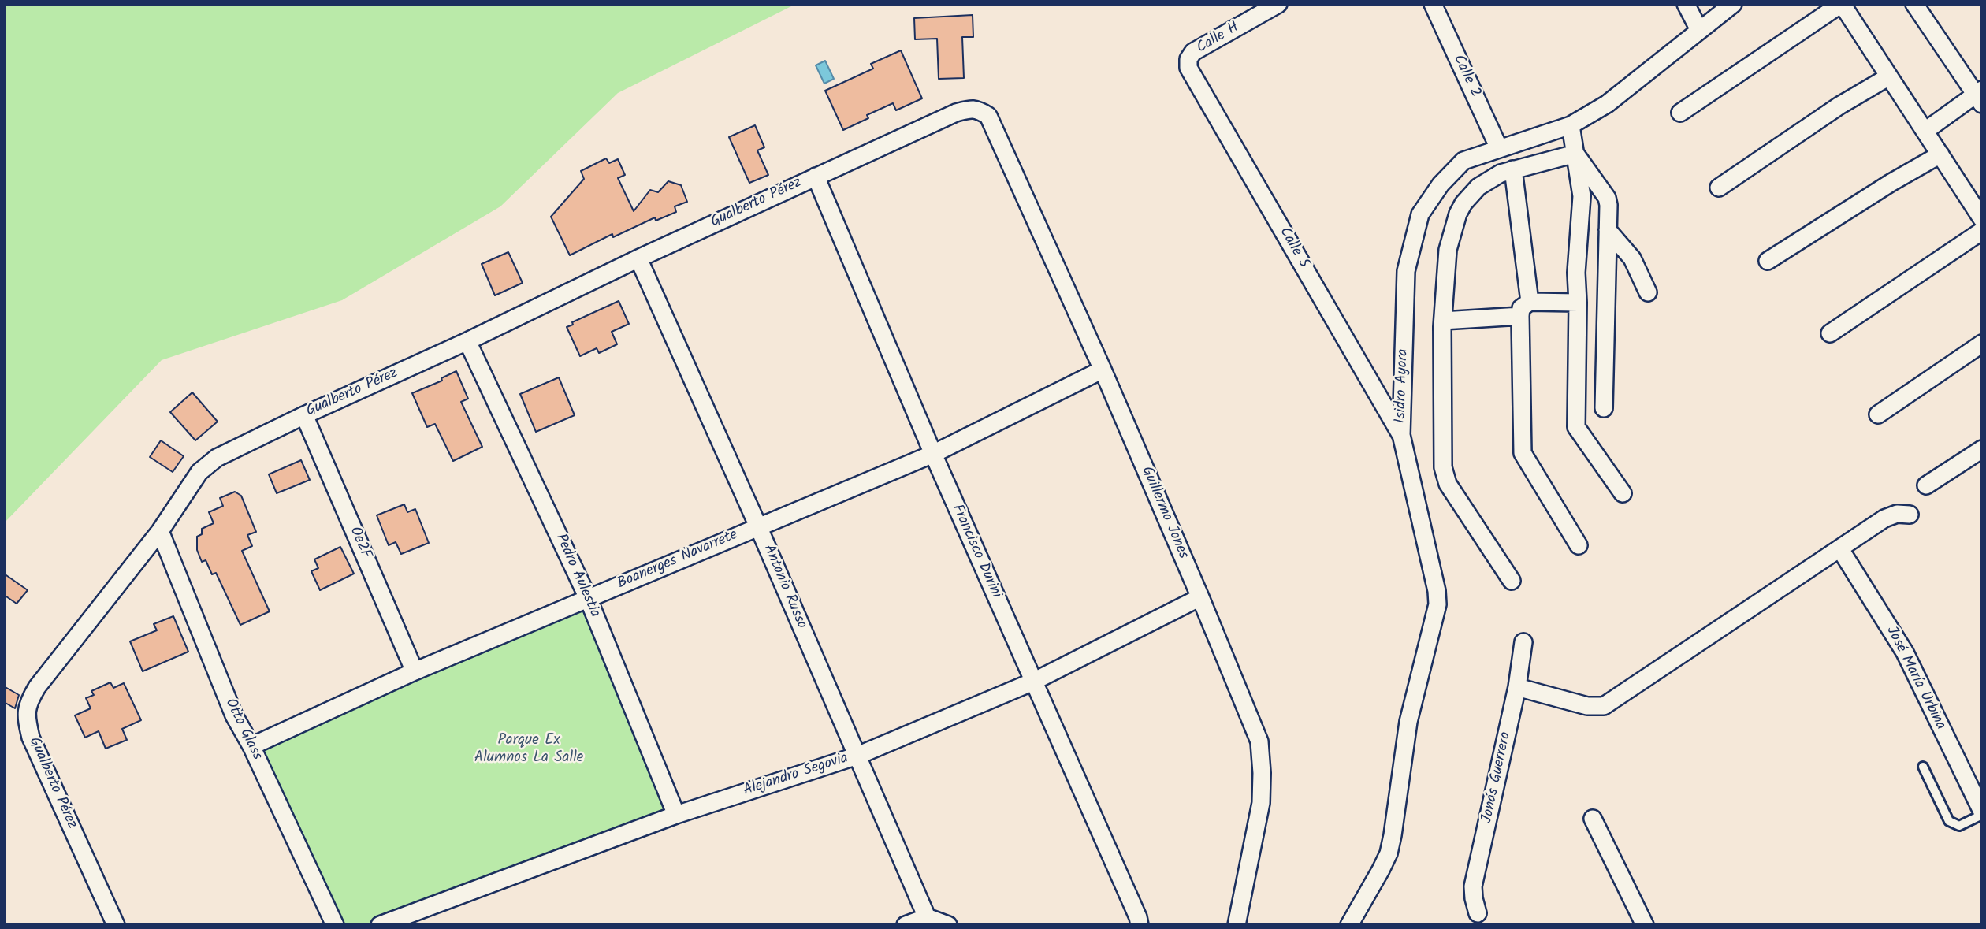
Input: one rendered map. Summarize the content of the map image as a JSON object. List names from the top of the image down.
{
  "streets": {
    "street": [
      "Calle H",
      "Calle 2",
      "Gualberto Pérez",
      "Calle 5",
      "Isidro Ayora",
      "Guillermo Jones",
      "Oe2F",
      "Francisco Durini",
      "Boanerges Navarrete",
      "Pedro Aulestia",
      "Antonio Russo",
      "José María Urbina",
      "Otto Glass",
      "Alejandro Segovia",
      "Jonás Guerrero"
    ]
  },
  "crossings": [
    ["Calle H", "Calle 5"],
    ["Calle 2", "Isidro Ayora"],
    ["Gualberto Pérez", "Guillermo Jones"],
    ["Gualberto Pérez", "Oe2F"],
    ["Gualberto Pérez", "Francisco Durini"],
    ["Gualberto Pérez", "Pedro Aulestia"],
    ["Gualberto Pérez", "Antonio Russo"],
    ["Gualberto Pérez", "Otto Glass"],
    ["Calle 5", "Isidro Ayora"],
    ["Guillermo Jones", "Boanerges Navarrete"],
    ["Guillermo Jones", "Alejandro Segovia"],
    ["Oe2F", "Boanerges Navarrete"],
    ["Francisco Durini", "Boanerges Navarrete"],
    ["Francisco Durini", "Alejandro Segovia"],
    ["Boanerges Navarrete", "Pedro Aulestia"],
    ["Boanerges Navarrete", "Antonio Russo"],
    ["Boanerges Navarrete", "Otto Glass"],
    ["Pedro Aulestia", "Alejandro Segovia"],
    ["Antonio Russo", "Alejandro Segovia"]
  ],
  "parks": ["Parque Ex Alumnos La Salle"]
}
